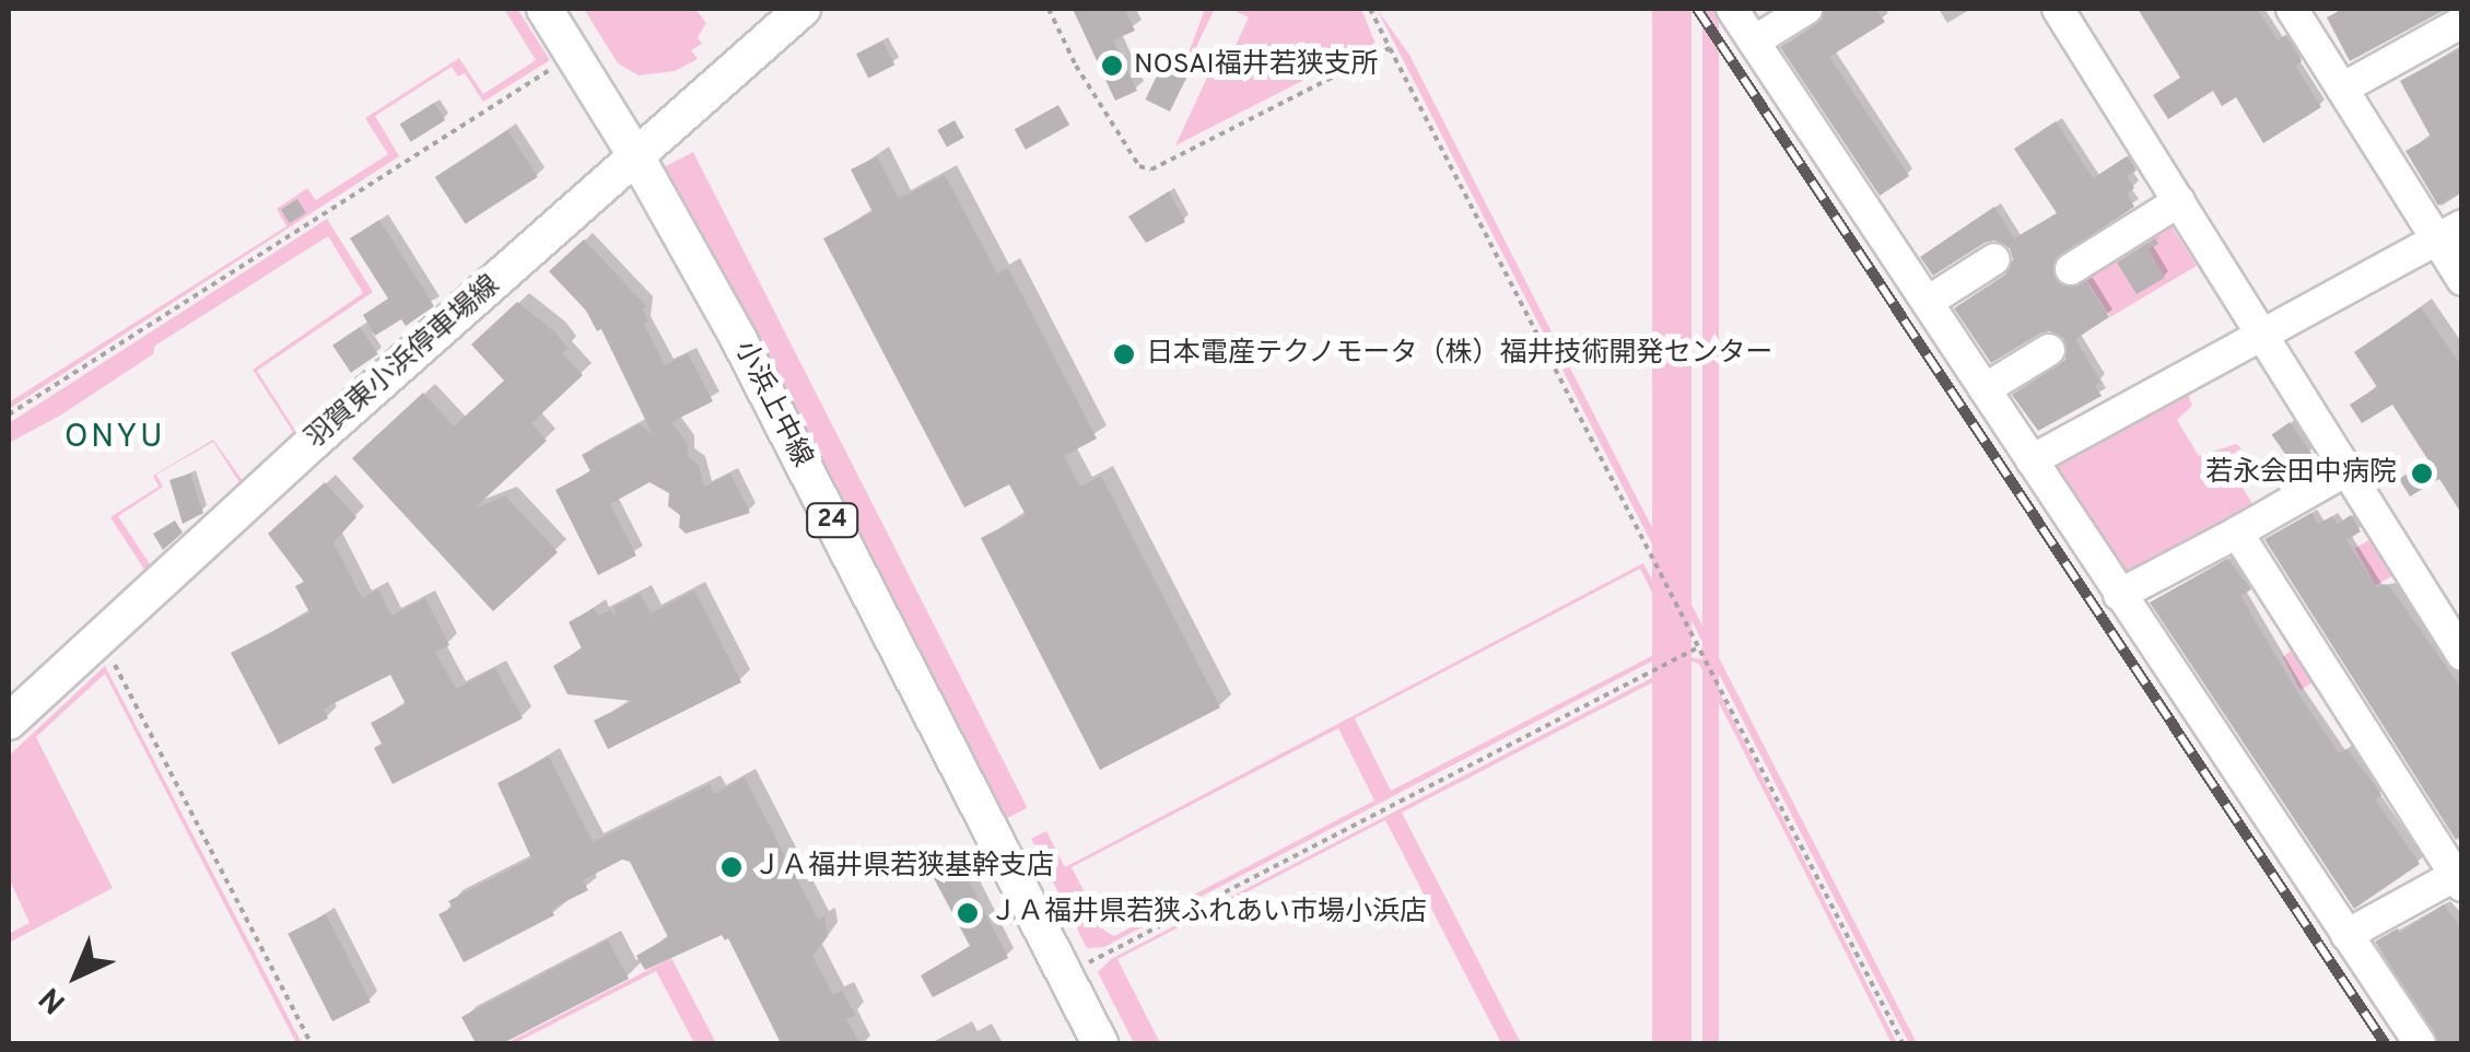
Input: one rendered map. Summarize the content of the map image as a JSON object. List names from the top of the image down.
{
  "streets": {
    "main road": ["羽賀東小浜停車場線", "小浜上中線", "24"]
  },
  "crossings": [
    ["羽賀東小浜停車場線", "小浜上中線"]
  ],
  "districts": ["ONYU"],
  "places": [
    "NOSAI福井若狭支所",
    "日本電産テクノモータ（株）福井技術開発センター",
    "若永会田中病院",
    "ＪＡ福井県若狭基幹支店",
    "ＪＡ福井県若狭ふれあい市場小浜店"
  ],
  "north": "bottom left"
}
